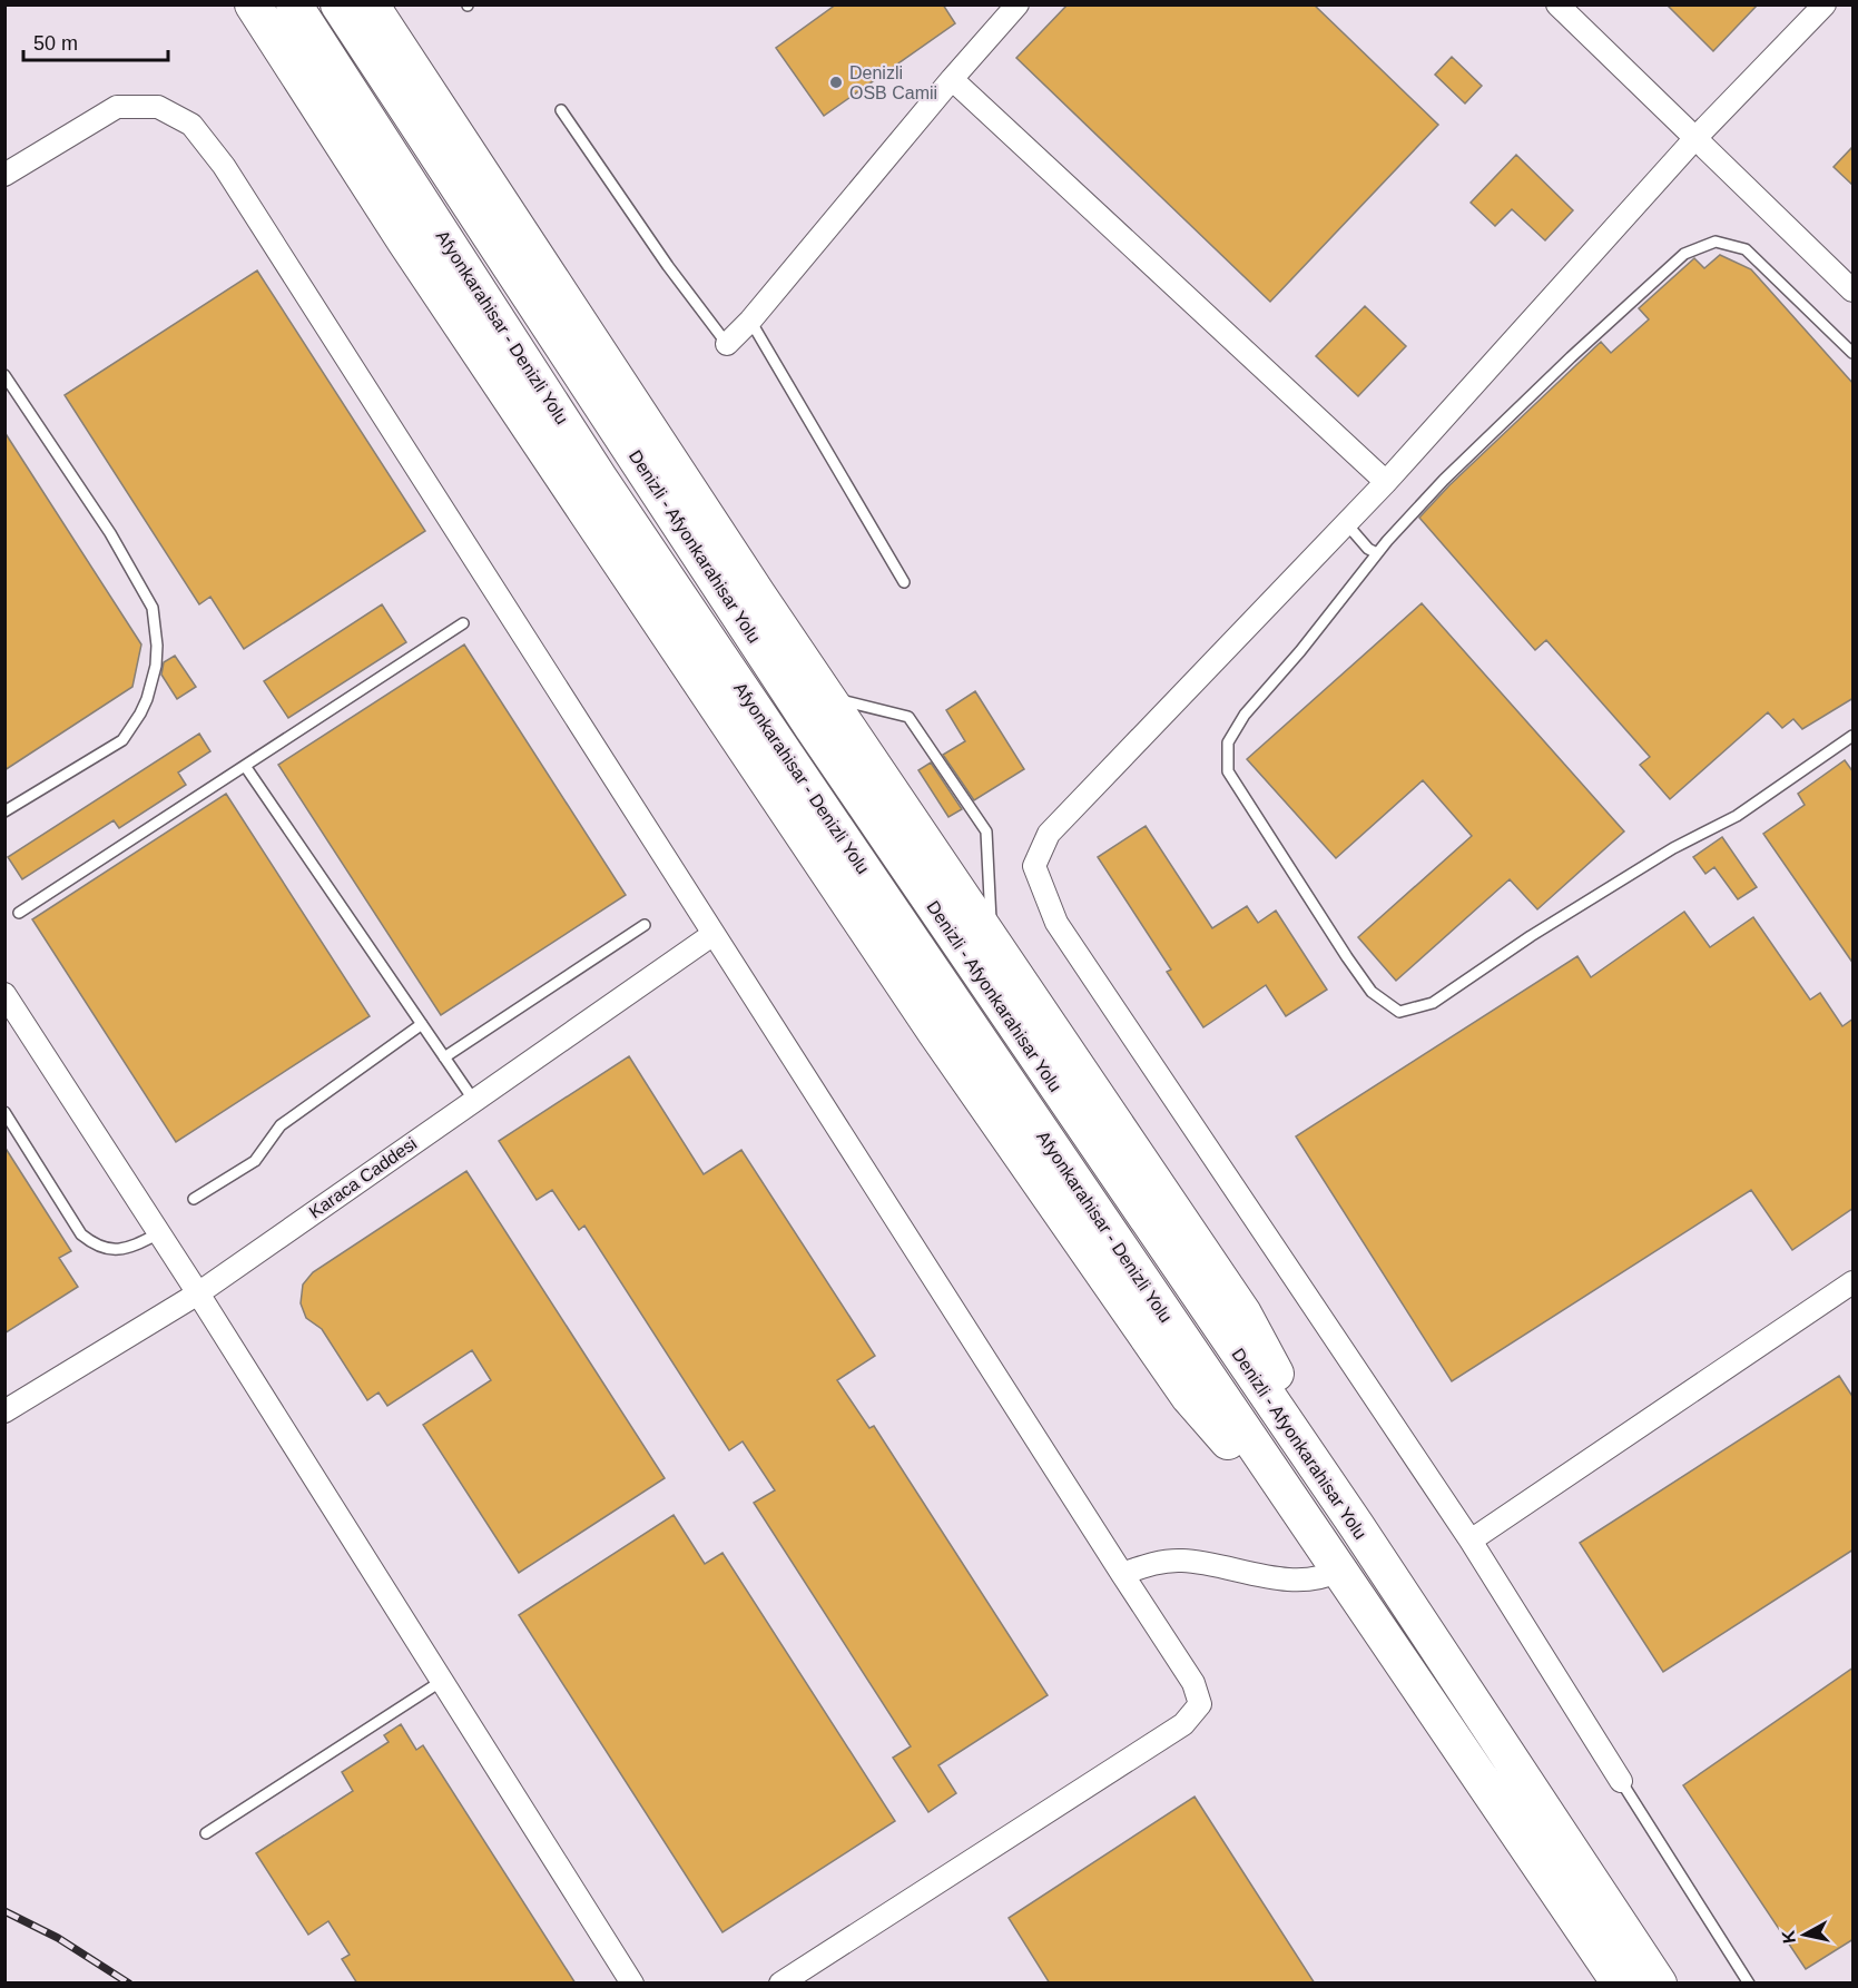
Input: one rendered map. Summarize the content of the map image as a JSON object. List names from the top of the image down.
{
  "streets": {
    "highway": ["Afyonkarahisar - Denizli Yolu", "Denizli - Afyonkarahisar Yolu"],
    "street": ["Karaca Caddesi"]
  },
  "places": ["Denizli OSB Camii"],
  "scale_bar": "50 m",
  "north": "left"
}
